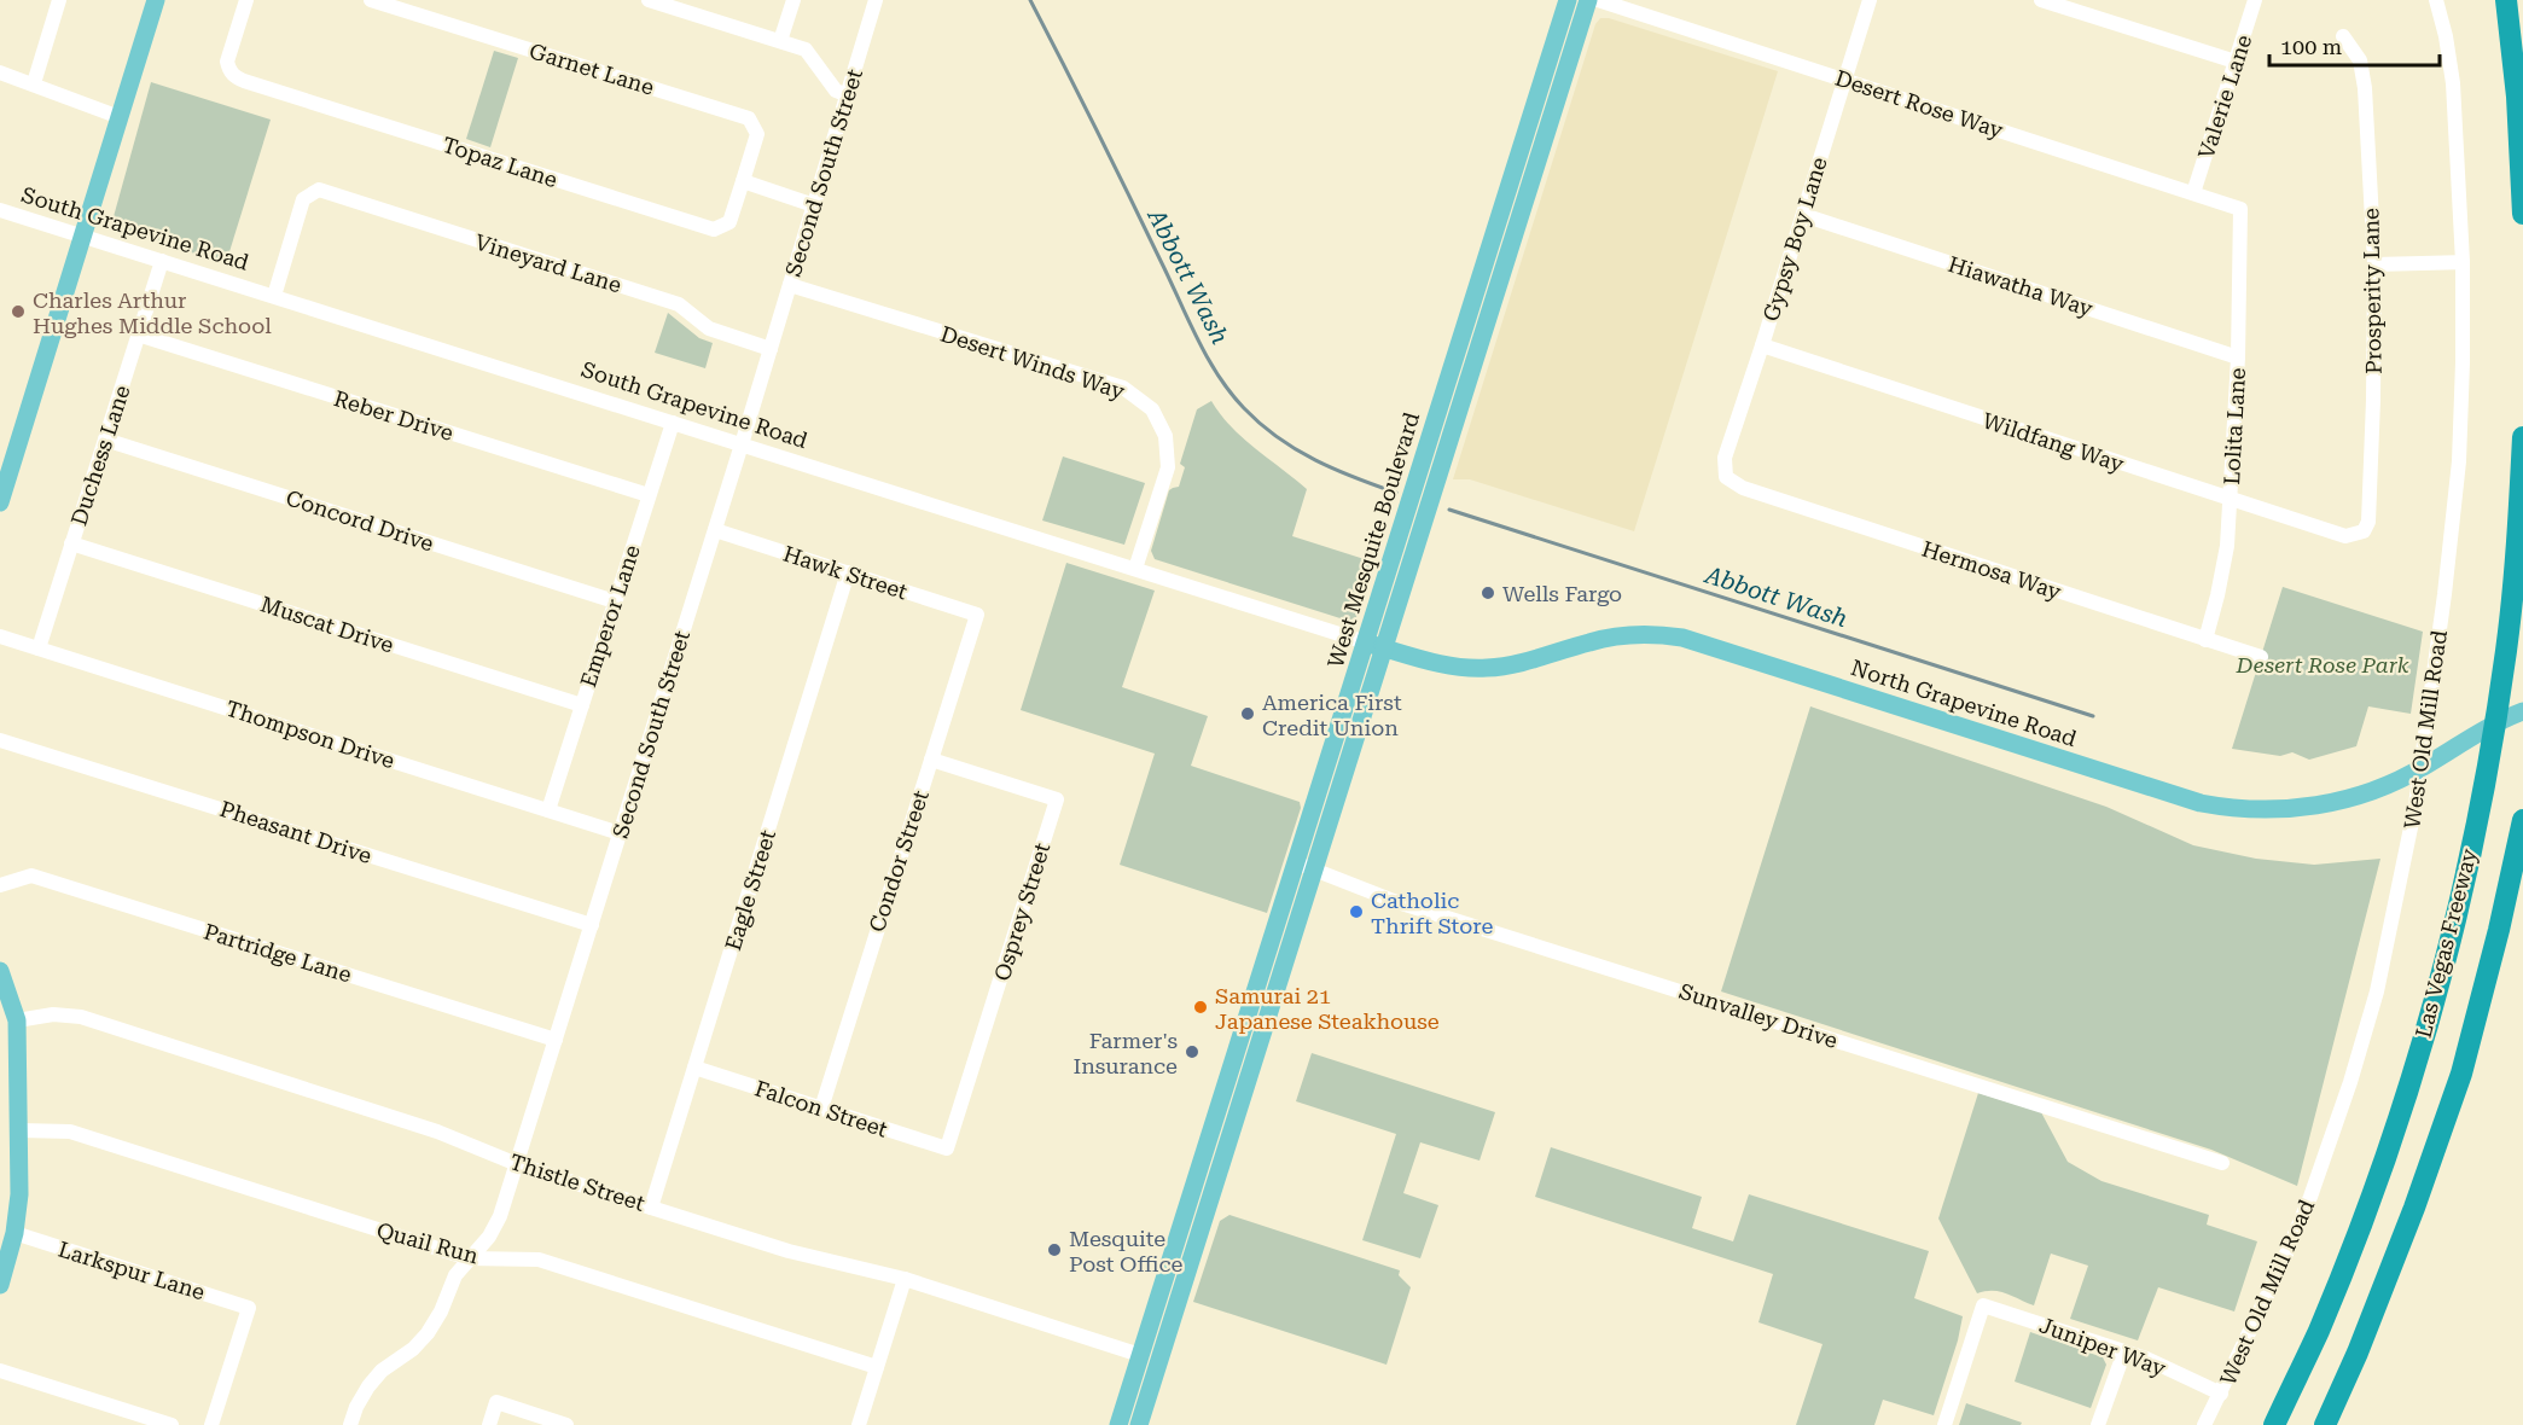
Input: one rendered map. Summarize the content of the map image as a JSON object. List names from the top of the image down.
{
  "streets": {
    "highway": ["Las Vegas Freeway"],
    "main road": ["West Mesquite Boulevard", "North Grapevine Road"],
    "street": [
      "Garnet Lane",
      "Valerie Lane",
      "Desert Rose Way",
      "Topaz Lane",
      "Second South Street",
      "South Grapevine Road",
      "Gypsy Boy Lane",
      "Vineyard Lane",
      "Hiawatha Way",
      "Prosperity Lane",
      "Desert Winds Way",
      "Reber Drive",
      "Lolita Lane",
      "Wildfang Way",
      "Duchess Lane",
      "Concord Drive",
      "Hermosa Way",
      "Hawk Street",
      "Emperor Lane",
      "Muscat Drive",
      "West Old Mill Road",
      "Thompson Drive",
      "Pheasant Drive",
      "Condor Street",
      "Eagle Street",
      "Osprey Street",
      "Partridge Lane",
      "Sunvalley Drive",
      "Falcon Street",
      "Thistle Street",
      "Quail Run",
      "Larkspur Lane",
      "Juniper Way"
    ]
  },
  "crossings": [
    ["Garnet Lane", "Topaz Lane"],
    ["Valerie Lane", "Desert Rose Way"],
    ["Desert Rose Way", "Gypsy Boy Lane"],
    ["Desert Rose Way", "Lolita Lane"],
    ["Second South Street", "South Grapevine Road"],
    ["Second South Street", "Vineyard Lane"],
    ["Second South Street", "Desert Winds Way"],
    ["Second South Street", "Hawk Street"],
    ["Second South Street", "Thompson Drive"],
    ["Second South Street", "Pheasant Drive"],
    ["Second South Street", "Partridge Lane"],
    ["Second South Street", "Thistle Street"],
    ["Second South Street", "Quail Run"],
    ["South Grapevine Road", "Vineyard Lane"],
    ["South Grapevine Road", "Desert Winds Way"],
    ["South Grapevine Road", "Duchess Lane"],
    ["South Grapevine Road", "West Mesquite Boulevard"],
    ["South Grapevine Road", "Emperor Lane"],
    ["South Grapevine Road", "North Grapevine Road"],
    ["Gypsy Boy Lane", "Hiawatha Way"],
    ["Gypsy Boy Lane", "Wildfang Way"],
    ["Gypsy Boy Lane", "Hermosa Way"],
    ["Hiawatha Way", "Lolita Lane"],
    ["Prosperity Lane", "Wildfang Way"],
    ["Reber Drive", "Duchess Lane"],
    ["Reber Drive", "Emperor Lane"],
    ["Lolita Lane", "Wildfang Way"],
    ["Lolita Lane", "Hermosa Way"],
    ["Duchess Lane", "Concord Drive"],
    ["Duchess Lane", "Muscat Drive"],
    ["Duchess Lane", "Thompson Drive"],
    ["Concord Drive", "Emperor Lane"],
    ["West Mesquite Boulevard", "North Grapevine Road"],
    ["West Mesquite Boulevard", "Sunvalley Drive"],
    ["West Mesquite Boulevard", "Thistle Street"],
    ["Hawk Street", "Condor Street"],
    ["Hawk Street", "Eagle Street"],
    ["Emperor Lane", "Muscat Drive"],
    ["Emperor Lane", "Thompson Drive"],
    ["West Old Mill Road", "Juniper Way"],
    ["Condor Street", "Osprey Street"],
    ["Condor Street", "Falcon Street"],
    ["Eagle Street", "Falcon Street"],
    ["Eagle Street", "Thistle Street"],
    ["Osprey Street", "Falcon Street"]
  ],
  "water": ["Abbott Wash"],
  "parks": ["Desert Rose Park"],
  "places": [
    "Charles Arthur Hughes Middle School",
    "Wells Fargo",
    "America First Credit Union",
    "Catholic Thrift Store",
    "Samurai 21 Japanese Steakhouse",
    "Farmer's Insurance",
    "Mesquite Post Office"
  ],
  "scale_bar": "100 m"
}
